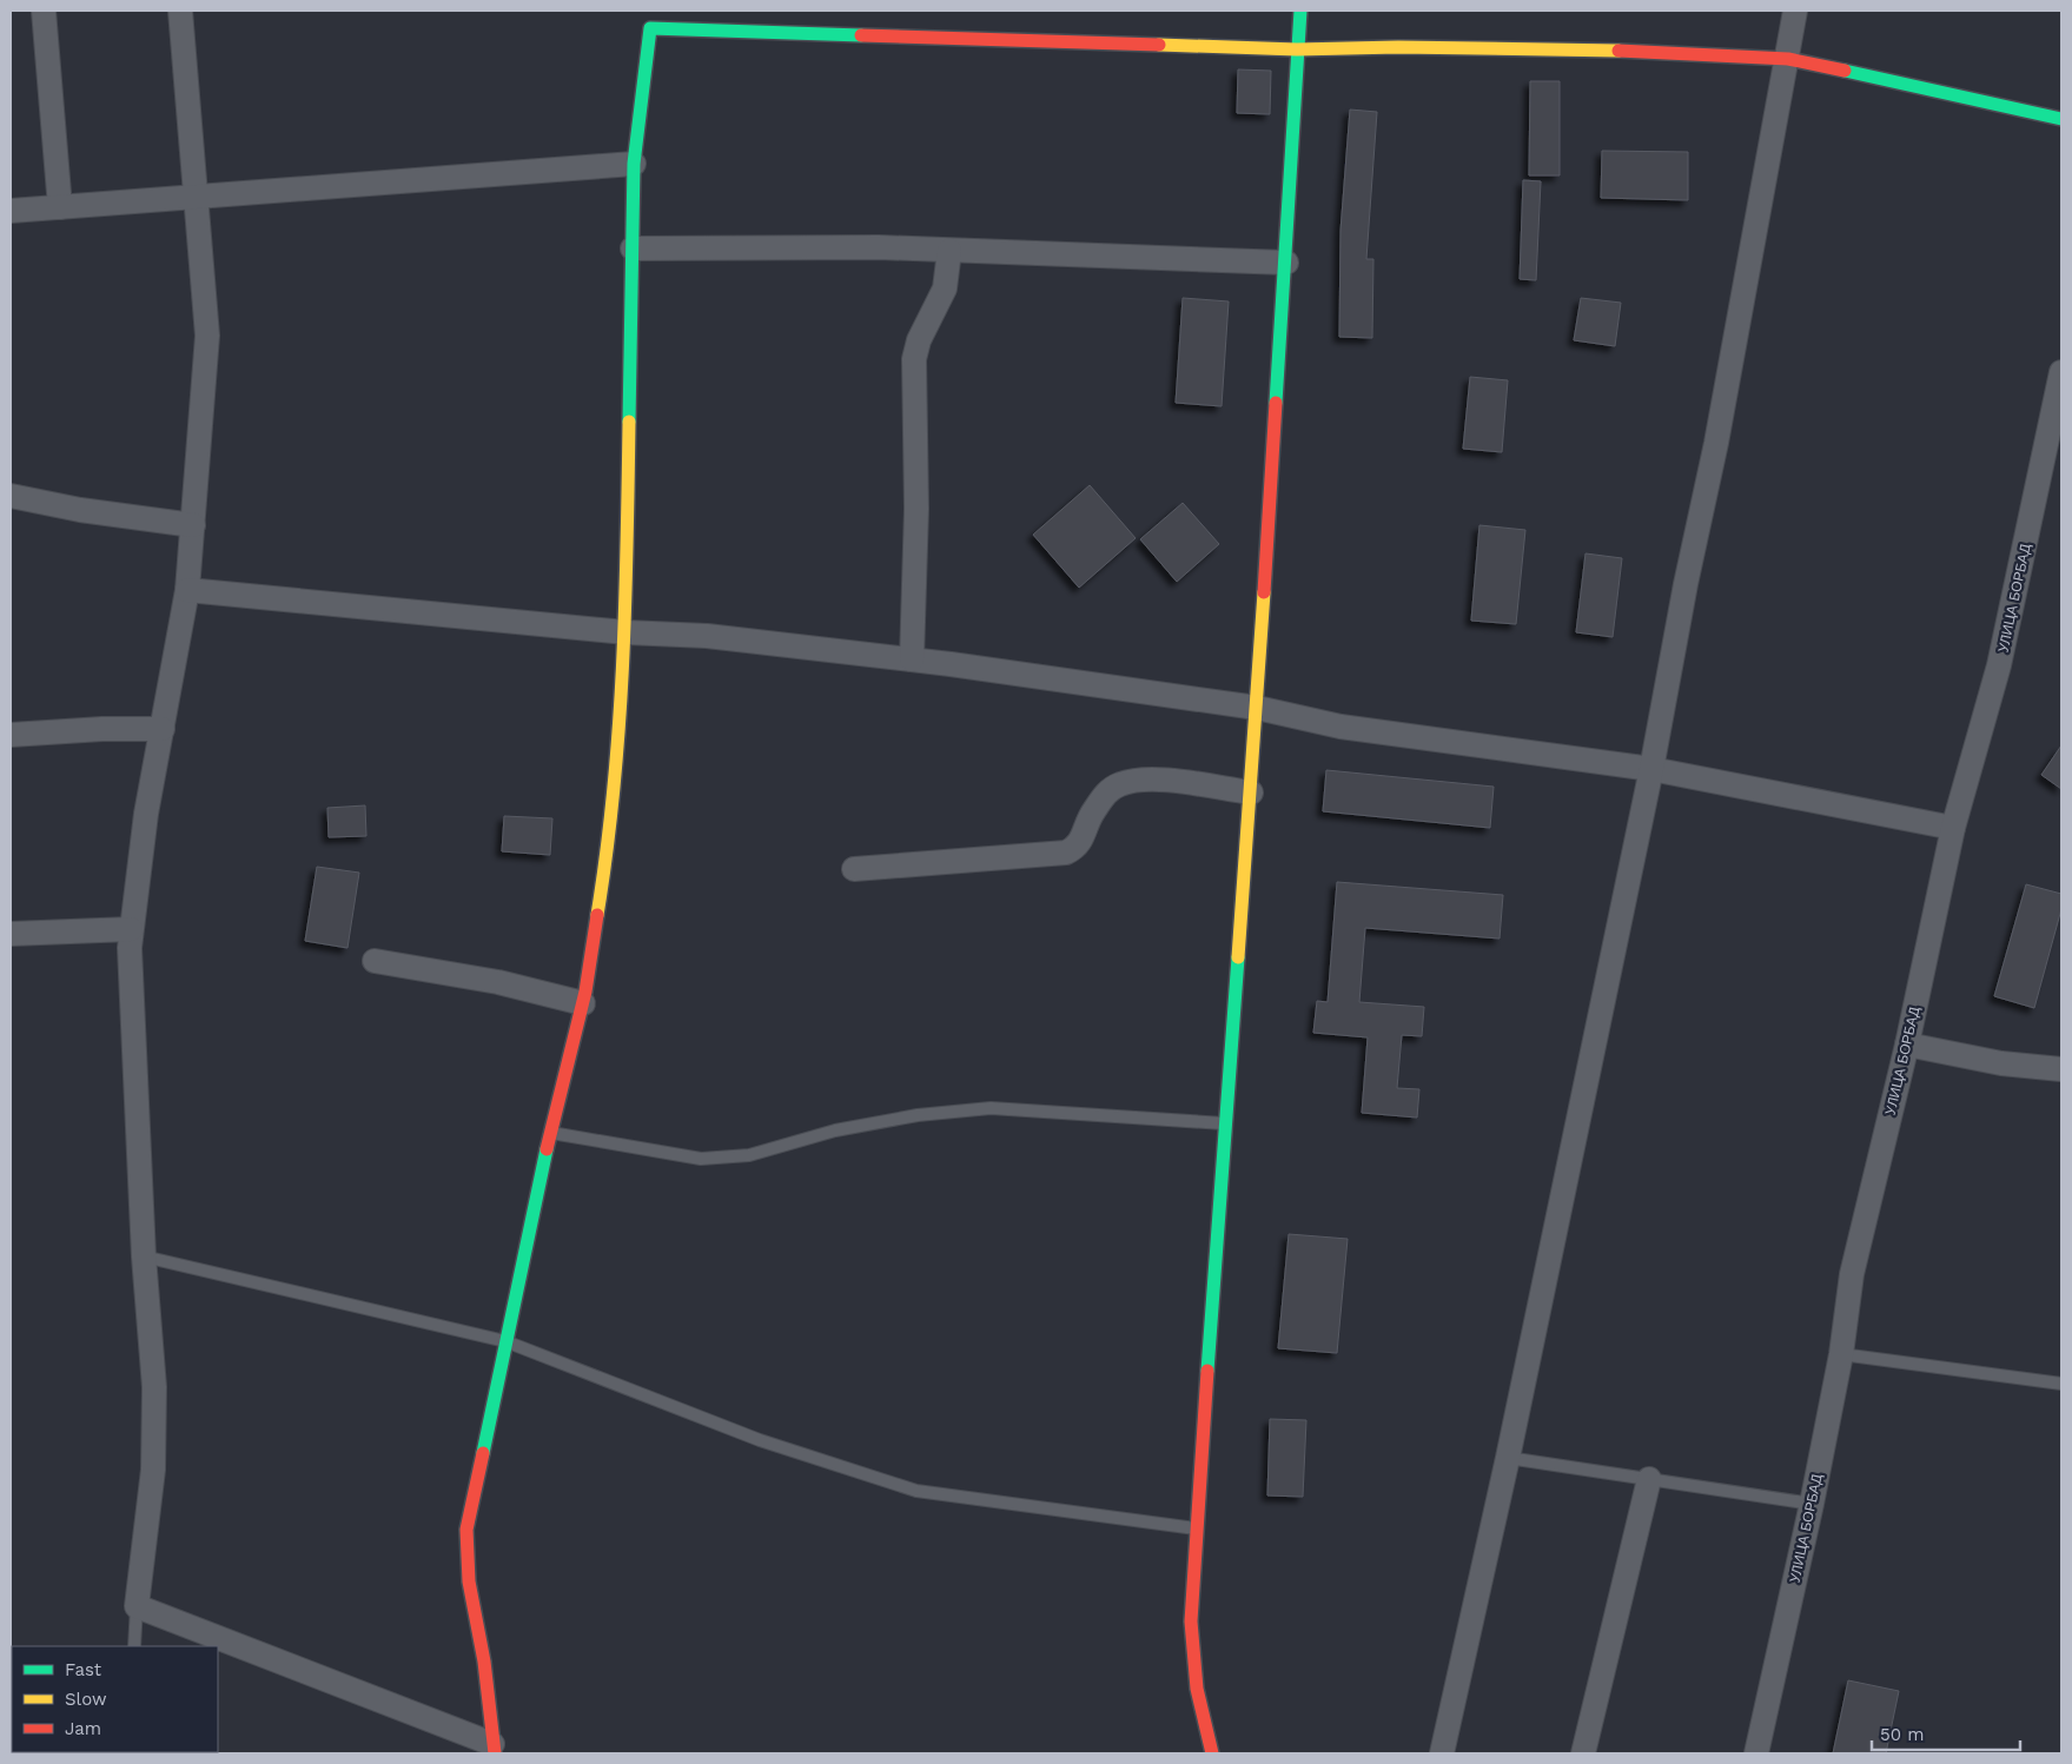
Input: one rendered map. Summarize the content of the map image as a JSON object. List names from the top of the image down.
{
  "streets": {
    "street": ["УЛИЦА БОРБАД"]
  },
  "legend": ["Fast", "Slow", "Jam"],
  "scale_bar": "50 m"
}
